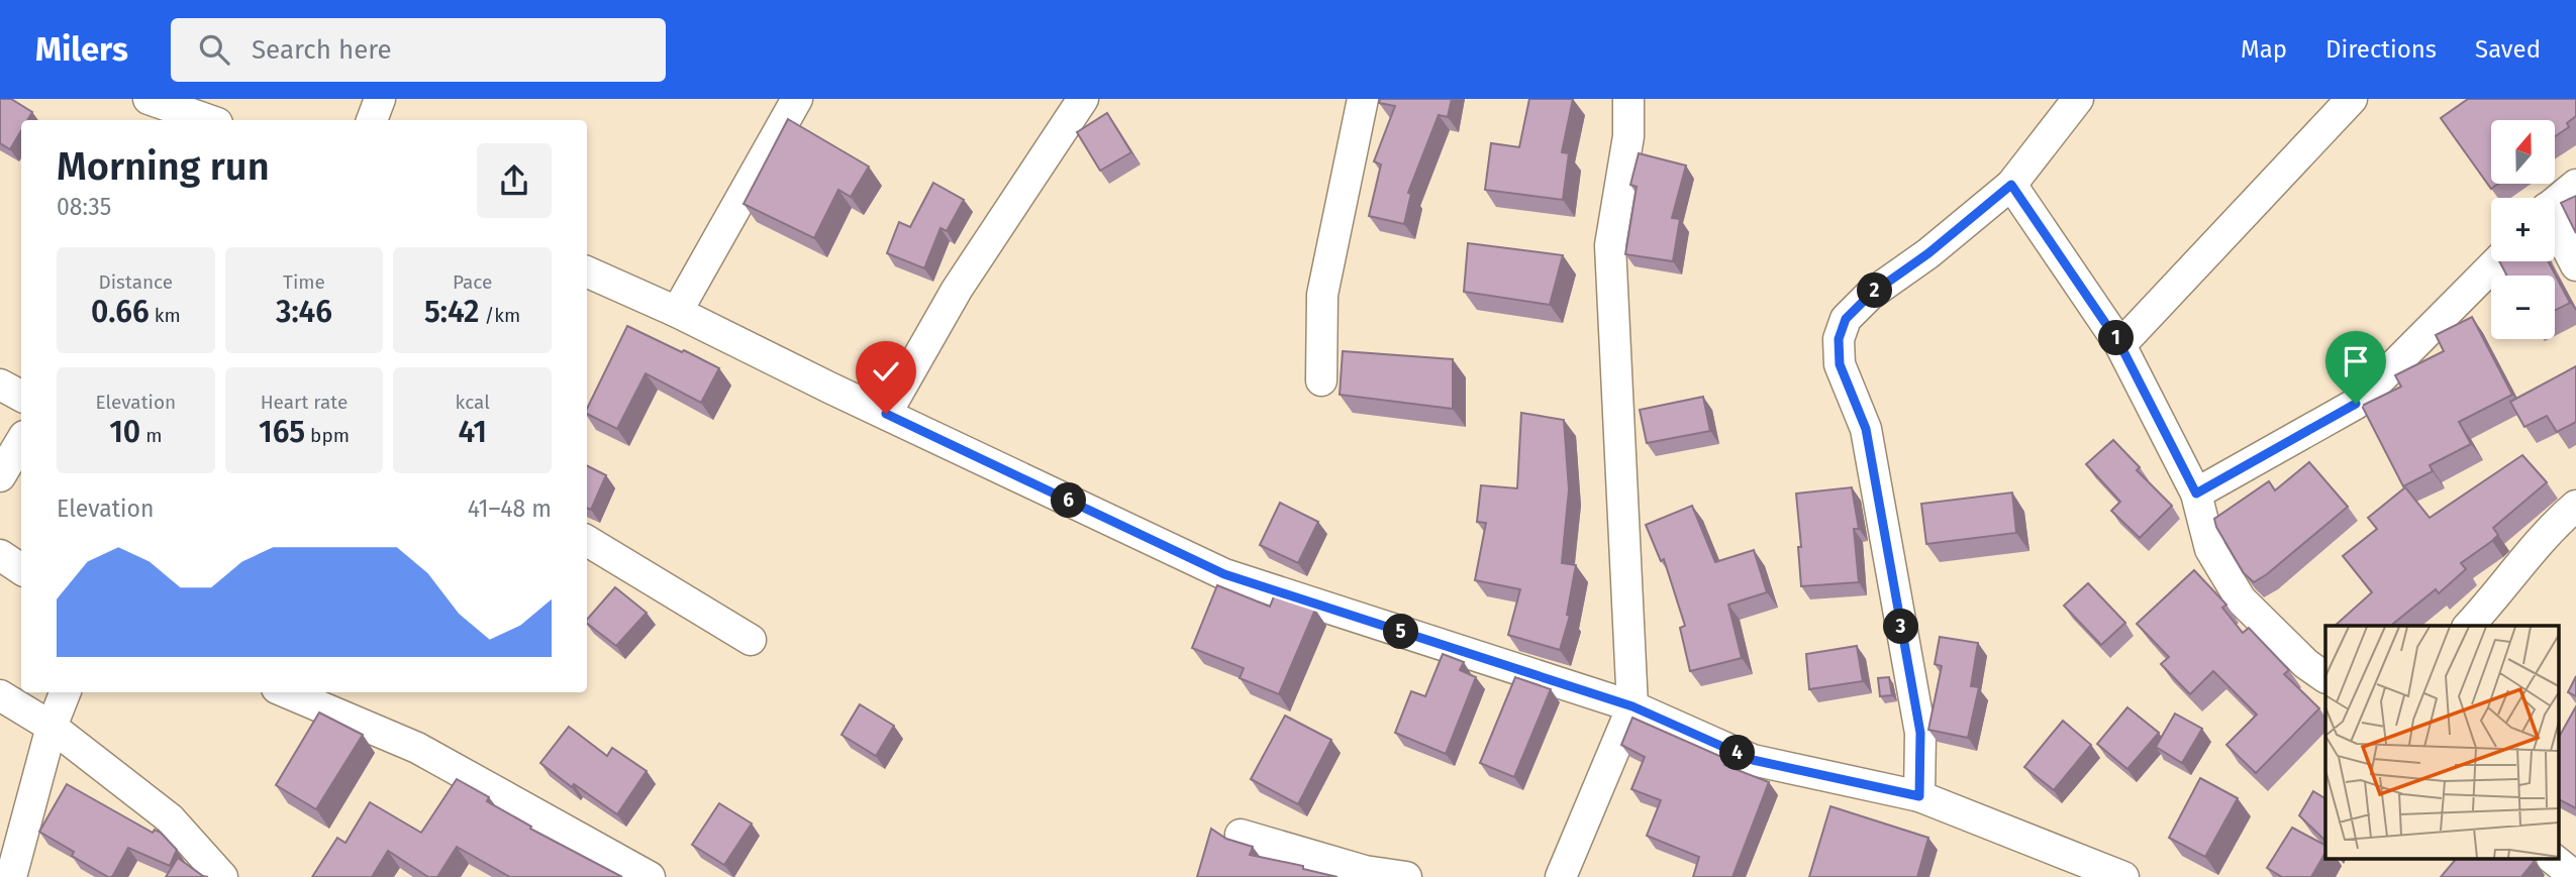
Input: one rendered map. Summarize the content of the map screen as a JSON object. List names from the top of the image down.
{
  "north": "top",
  "page": {
    "header": "Milers",
    "search": "Search here",
    "nav": ["Map", "Directions", "Saved"],
    "map_buttons": ["+", "−"],
    "heading": ["Morning run", "08:35"],
    "stats": [
      ["Distance", "0.66 km"],
      ["Time", "3:46"],
      ["Pace", "5:42 /km"],
      ["Elevation", "10 m"],
      ["Heart rate", "165 bpm"],
      ["kcal", "41"]
    ],
    "pins": [
      "2",
      "1",
      "6",
      "3",
      "5",
      "4"
    ],
    "chart": ["Elevation", "41–48 m"]
  }
}
